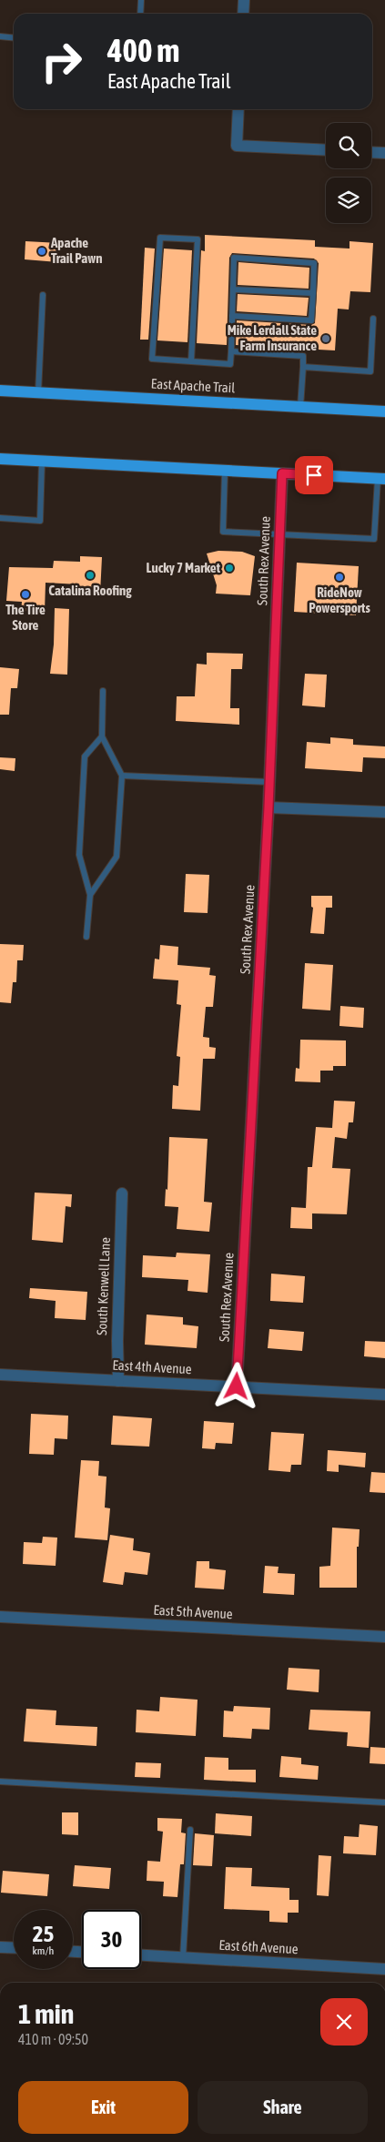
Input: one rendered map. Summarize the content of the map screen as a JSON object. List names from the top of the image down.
{
  "streets": {
    "main road": ["East Apache Trail"],
    "street": [
      "South Rex Avenue",
      "South Kenwell Lane",
      "East 4th Avenue",
      "East 5th Avenue",
      "East 6th Avenue"
    ]
  },
  "crossings": [
    ["South Rex Avenue", "East 4th Avenue"],
    ["South Kenwell Lane", "East 4th Avenue"]
  ],
  "places": [
    "Apache Trail Pawn",
    "Mike Lerdall State Farm Insurance",
    "Lucky 7 Market",
    "Catalina Roofing",
    "RideNow Powersports",
    "The Tire Store"
  ],
  "page": {
    "turn": ["400 m", "East Apache Trail"],
    "speed": "25 km/h",
    "limit": "30",
    "heading": ["1 min", "410 m · 09:50"],
    "buttons": ["Exit", "Share"]
  }
}
